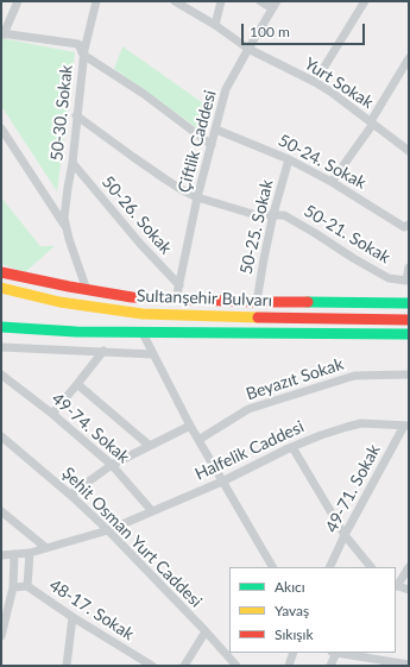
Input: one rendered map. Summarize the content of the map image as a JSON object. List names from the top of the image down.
{
  "streets": {
    "main road": ["Sultanşehir Bulvarı"],
    "street": [
      "Yurt Sokak",
      "50-30. Sokak",
      "Çiftlik Caddesi",
      "50-24. Sokak",
      "50-26. Sokak",
      "50-25. Sokak",
      "50-21. Sokak",
      "Beyazıt Sokak",
      "49-74. Sokak",
      "Halfelik Caddesi",
      "49-71. Sokak",
      "Şehit Osman Yurt Caddesi",
      "48-17. Sokak"
    ]
  },
  "crossings": [
    ["Yurt Sokak", "Çiftlik Caddesi"],
    ["50-30. Sokak", "50-26. Sokak"],
    ["50-30. Sokak", "50-21. Sokak"],
    ["Çiftlik Caddesi", "50-24. Sokak"],
    ["Çiftlik Caddesi", "50-26. Sokak"],
    ["Çiftlik Caddesi", "50-21. Sokak"],
    ["Çiftlik Caddesi", "Sultanşehir Bulvarı"],
    ["50-24. Sokak", "50-25. Sokak"],
    ["50-25. Sokak", "50-21. Sokak"],
    ["50-25. Sokak", "Sultanşehir Bulvarı"],
    ["49-74. Sokak", "Halfelik Caddesi"],
    ["Halfelik Caddesi", "49-71. Sokak"],
    ["Halfelik Caddesi", "Şehit Osman Yurt Caddesi"]
  ],
  "legend": ["Akıcı", "Yavaş", "Sıkışık"],
  "scale_bar": "100 m"
}
